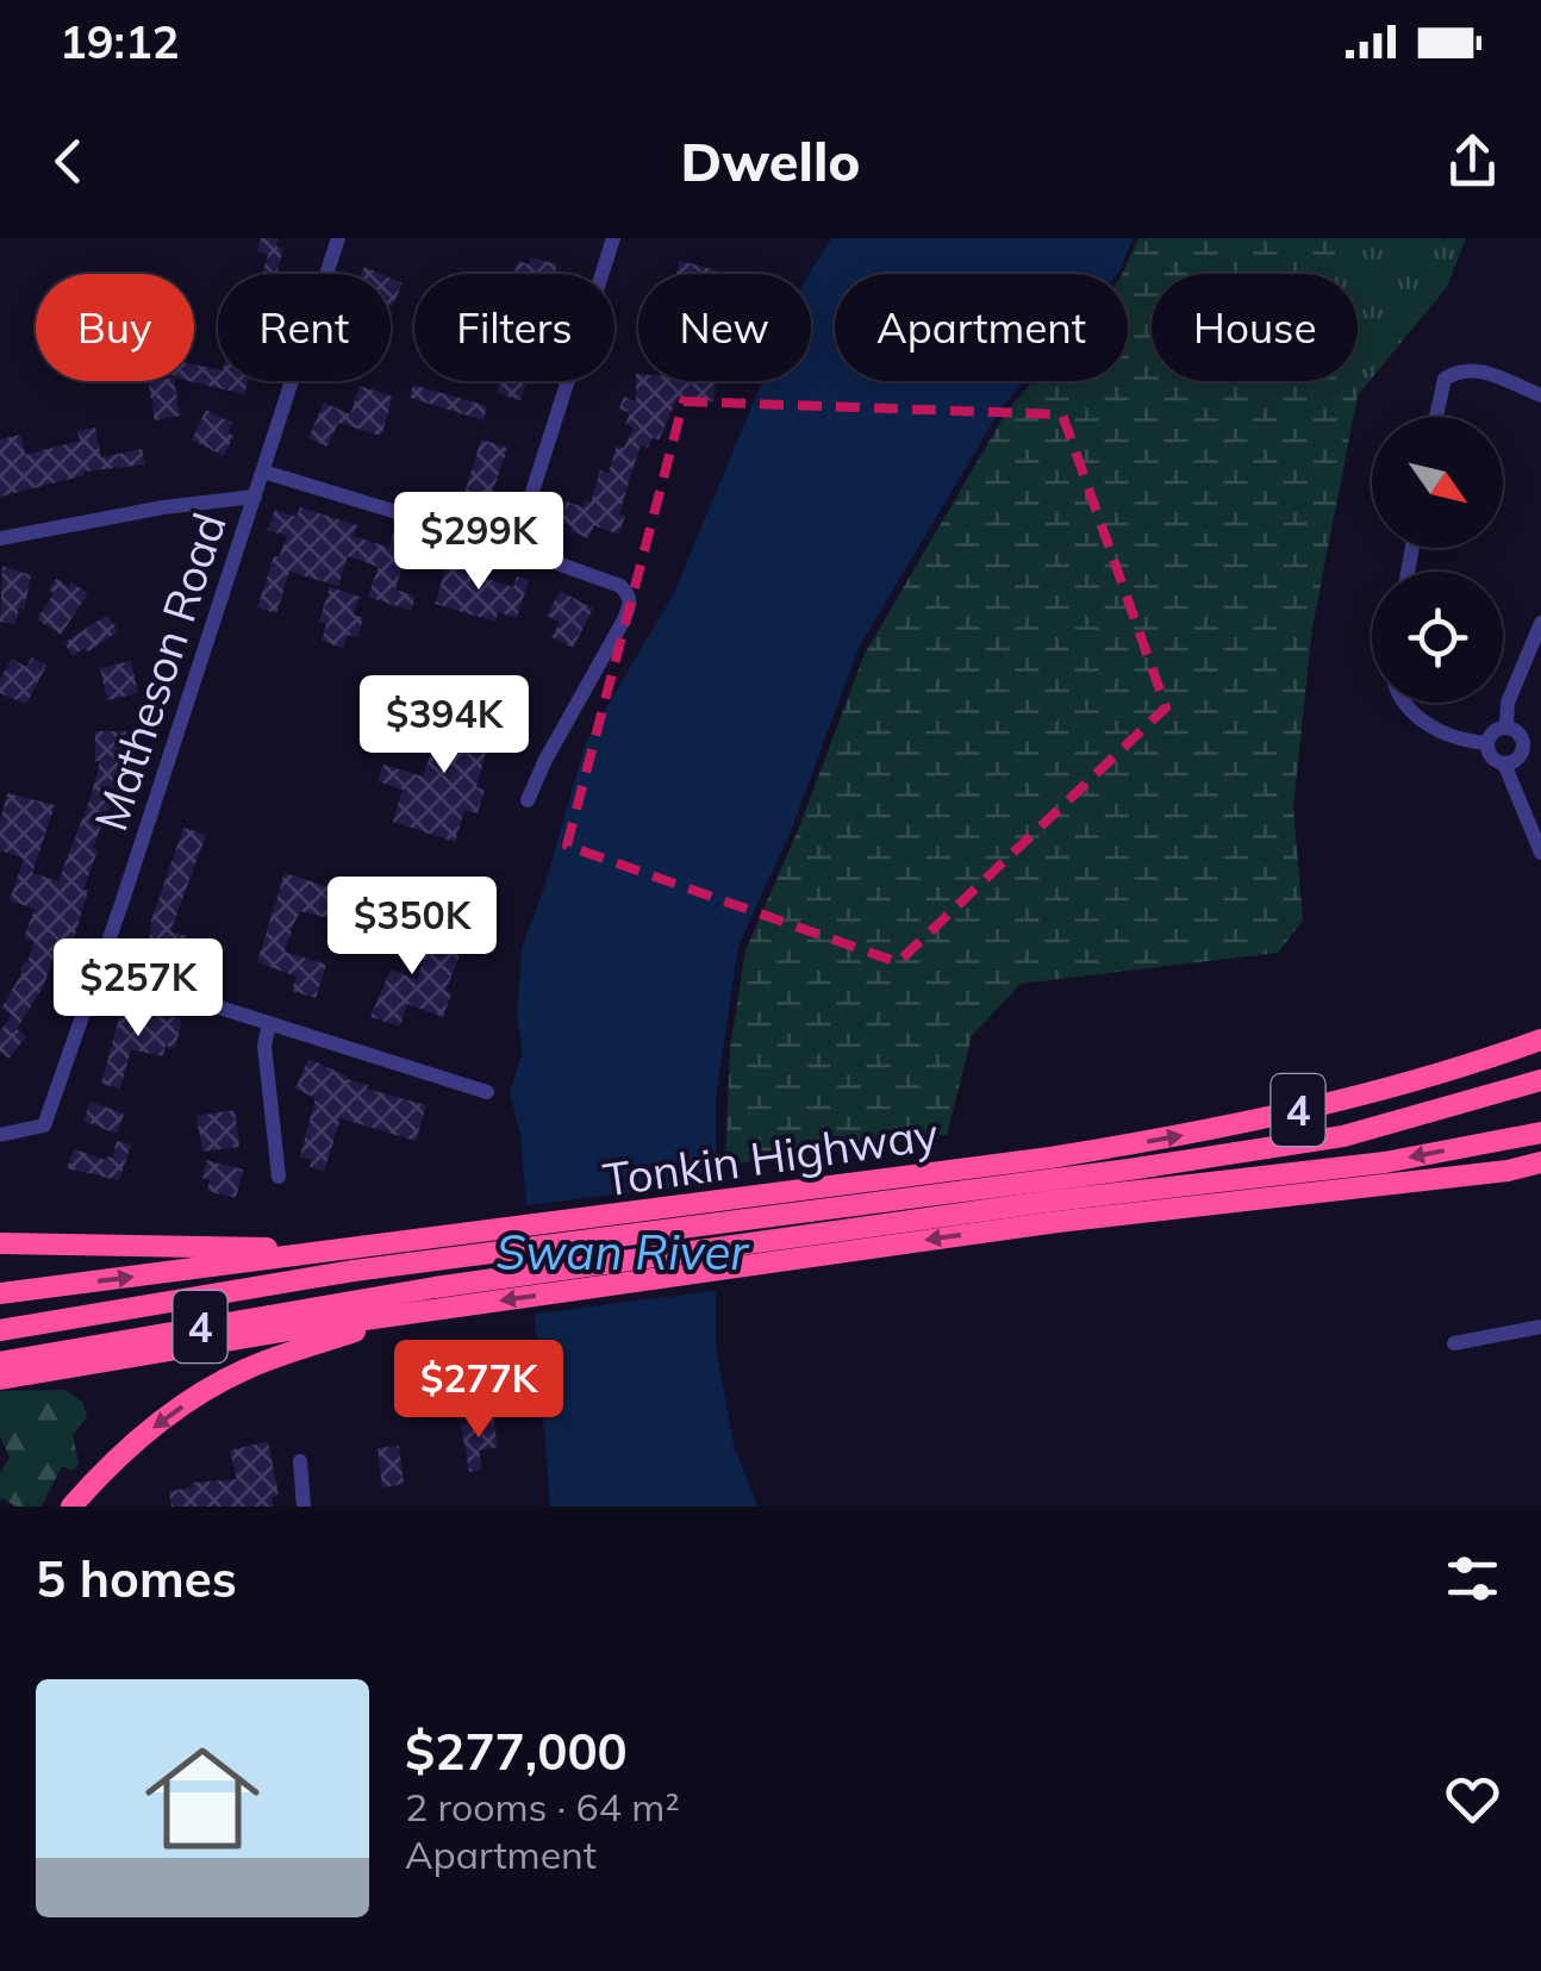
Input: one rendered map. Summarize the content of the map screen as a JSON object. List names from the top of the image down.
{
  "streets": {
    "highway": ["4", "Tonkin Highway"],
    "street": ["Matheson Road"]
  },
  "water": ["Swan River"],
  "north": "bottom right",
  "page": {
    "status": "19:12",
    "header": "Dwello",
    "chip": [
      "Buy",
      "Rent",
      "Filters",
      "New",
      "Apartment",
      "House"
    ],
    "price": [
      "$299K",
      "$394K",
      "$350K",
      "$257K",
      "$277K"
    ],
    "heading": "5 homes",
    "list": [
      {
        "name": "$277,000",
        "note": "2 rooms · 64 m² · Apartment"
      }
    ]
  }
}
